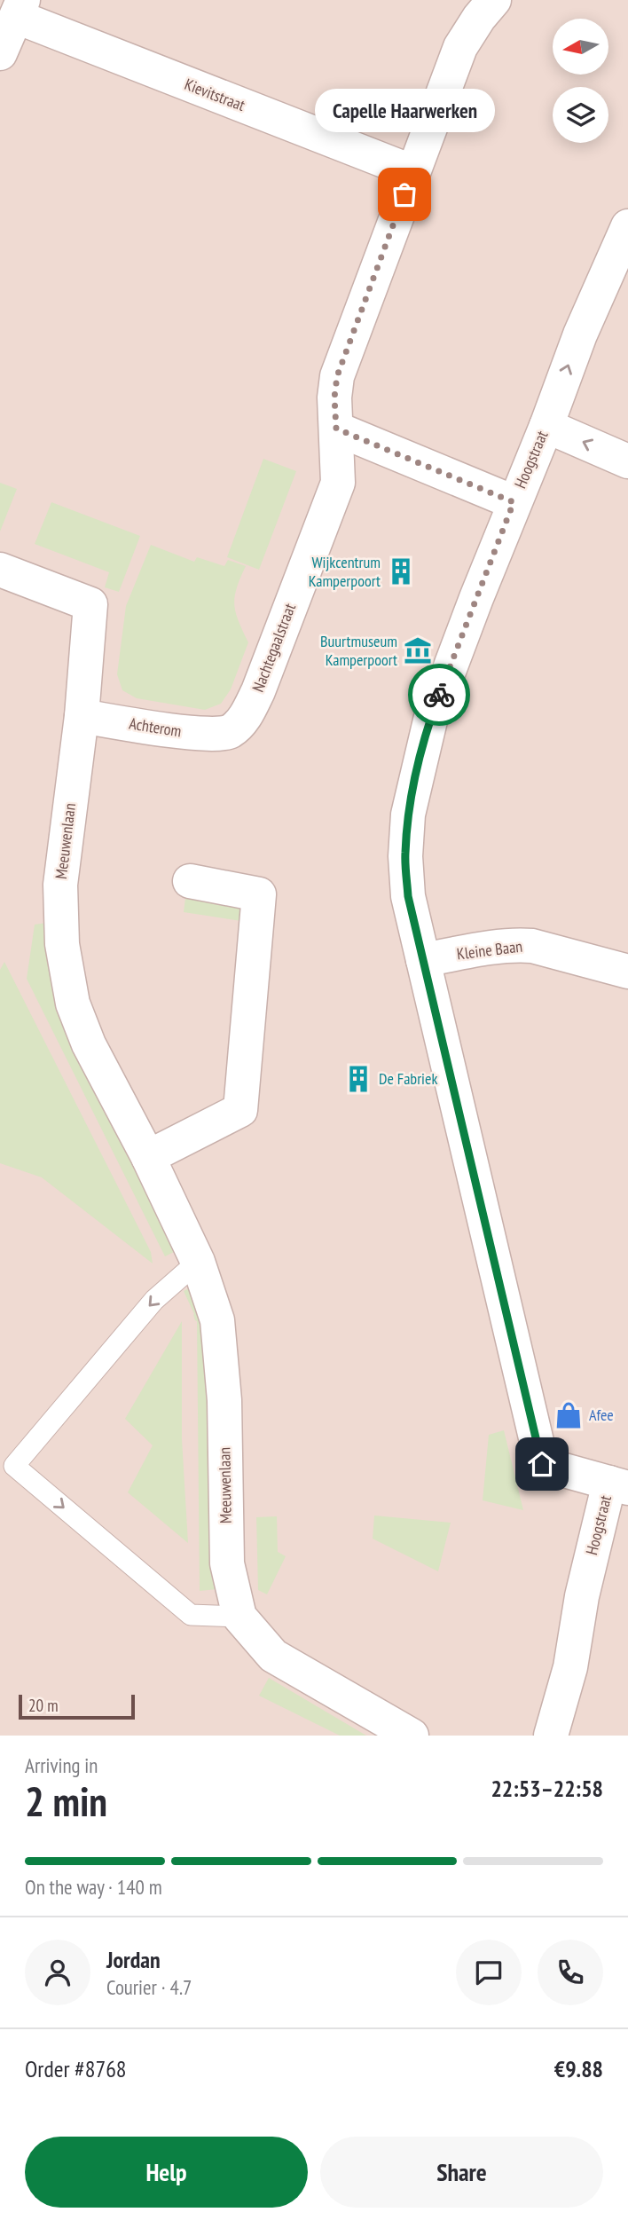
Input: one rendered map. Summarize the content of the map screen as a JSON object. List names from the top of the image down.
{
  "streets": {
    "street": [
      "Kievitstraat",
      "Hoogstraat",
      "Nachtegaalstraat",
      "Achterom",
      "Meeuwenlaan",
      "Kleine Baan"
    ]
  },
  "crossings": [
    ["Kievitstraat", "Nachtegaalstraat"],
    ["Hoogstraat", "Kleine Baan"],
    ["Nachtegaalstraat", "Achterom"],
    ["Achterom", "Meeuwenlaan"]
  ],
  "places": {
    "other": ["Capelle Haarwerken"],
    "building": ["Wijkcentrum Kamperpoort", "De Fabriek"],
    "museum": ["Buurtmuseum Kamperpoort"],
    "shop": ["Afee"]
  },
  "scale_bar": "20 m",
  "north": "left",
  "page": {
    "bubble": "Capelle Haarwerken",
    "scale": "20 m",
    "heading": ["2 min", "Arriving in", "22:53–22:58"],
    "panel": [
      "Jordan",
      "Courier · 4.7",
      "Order #8768",
      "€9.88"
    ],
    "bar": "On the way · 140 m",
    "buttons": ["Help", "Share"]
  }
}
